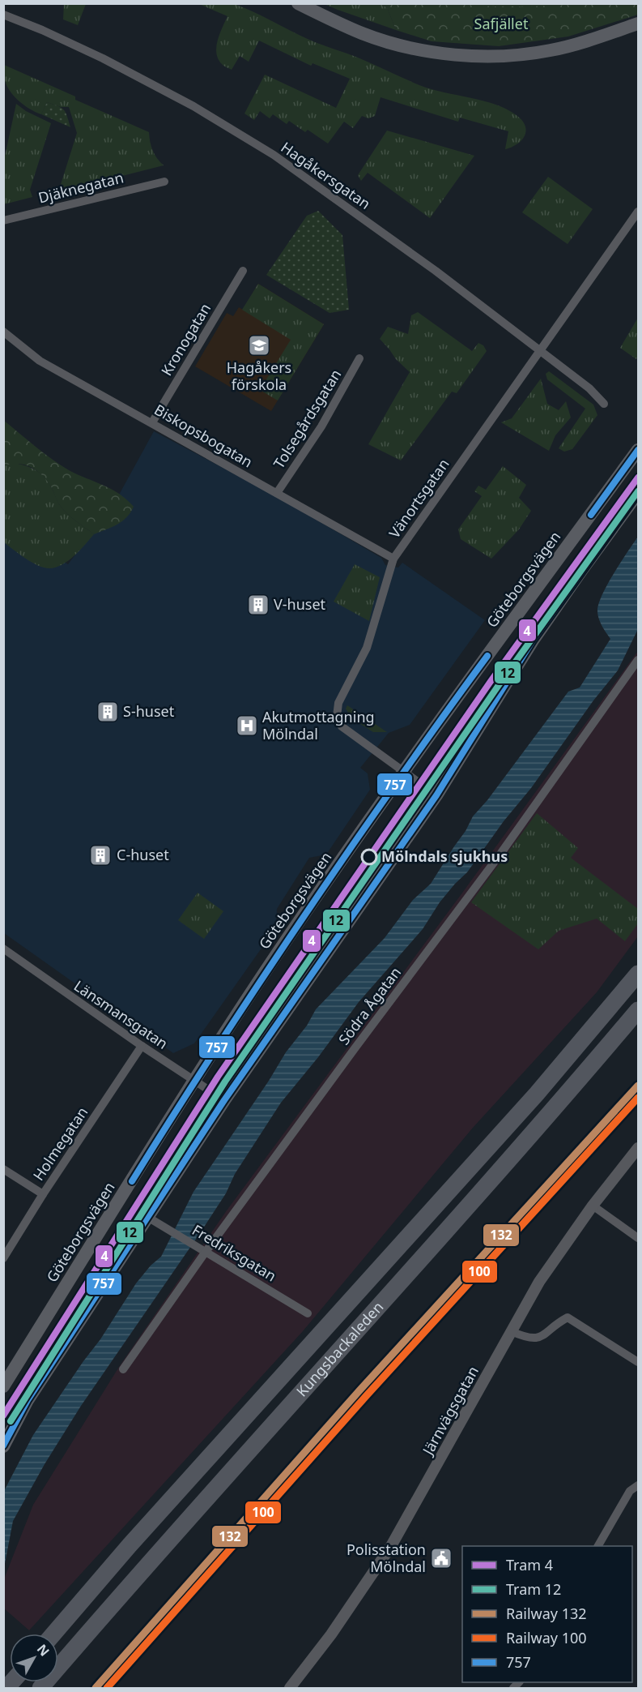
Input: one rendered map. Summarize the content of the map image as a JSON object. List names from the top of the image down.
{
  "streets": {
    "highway": ["Kungsbackaleden"],
    "main road": ["Göteborgsvägen"],
    "street": [
      "Hagåkersgatan",
      "Djäknegatan",
      "Kronogatan",
      "Tolsegårdsgatan",
      "Biskopsbogatan",
      "Vänortsgatan",
      "Södra Ågatan",
      "Länsmansgatan",
      "Holmegatan",
      "Fredriksgatan",
      "Järnvägsgatan"
    ]
  },
  "crossings": [
    ["Hagåkersgatan", "Vänortsgatan"],
    ["Kronogatan", "Biskopsbogatan"],
    ["Tolsegårdsgatan", "Biskopsbogatan"],
    ["Biskopsbogatan", "Vänortsgatan"],
    ["Vänortsgatan", "Göteborgsvägen"],
    ["Göteborgsvägen", "Länsmansgatan"],
    ["Södra Ågatan", "Fredriksgatan"],
    ["Länsmansgatan", "Holmegatan"]
  ],
  "parks": ["Safjället"],
  "places": {
    "school or university": ["Hagåkers förskola"],
    "building": ["V-huset", "S-huset", "C-huset"],
    "hospital": ["Akutmottagning Mölndal"],
    "other": ["Mölndals sjukhus"],
    "public building": ["Polisstation Mölndal"]
  },
  "lines": [
    "transit line 757",
    "tram line 4",
    "tram line 12",
    "rail line 132",
    "rail line 100"
  ],
  "legend": [
    "Tram 4",
    "Tram 12",
    "Railway 132",
    "Railway 100",
    "757"
  ],
  "north": "top right"
}
